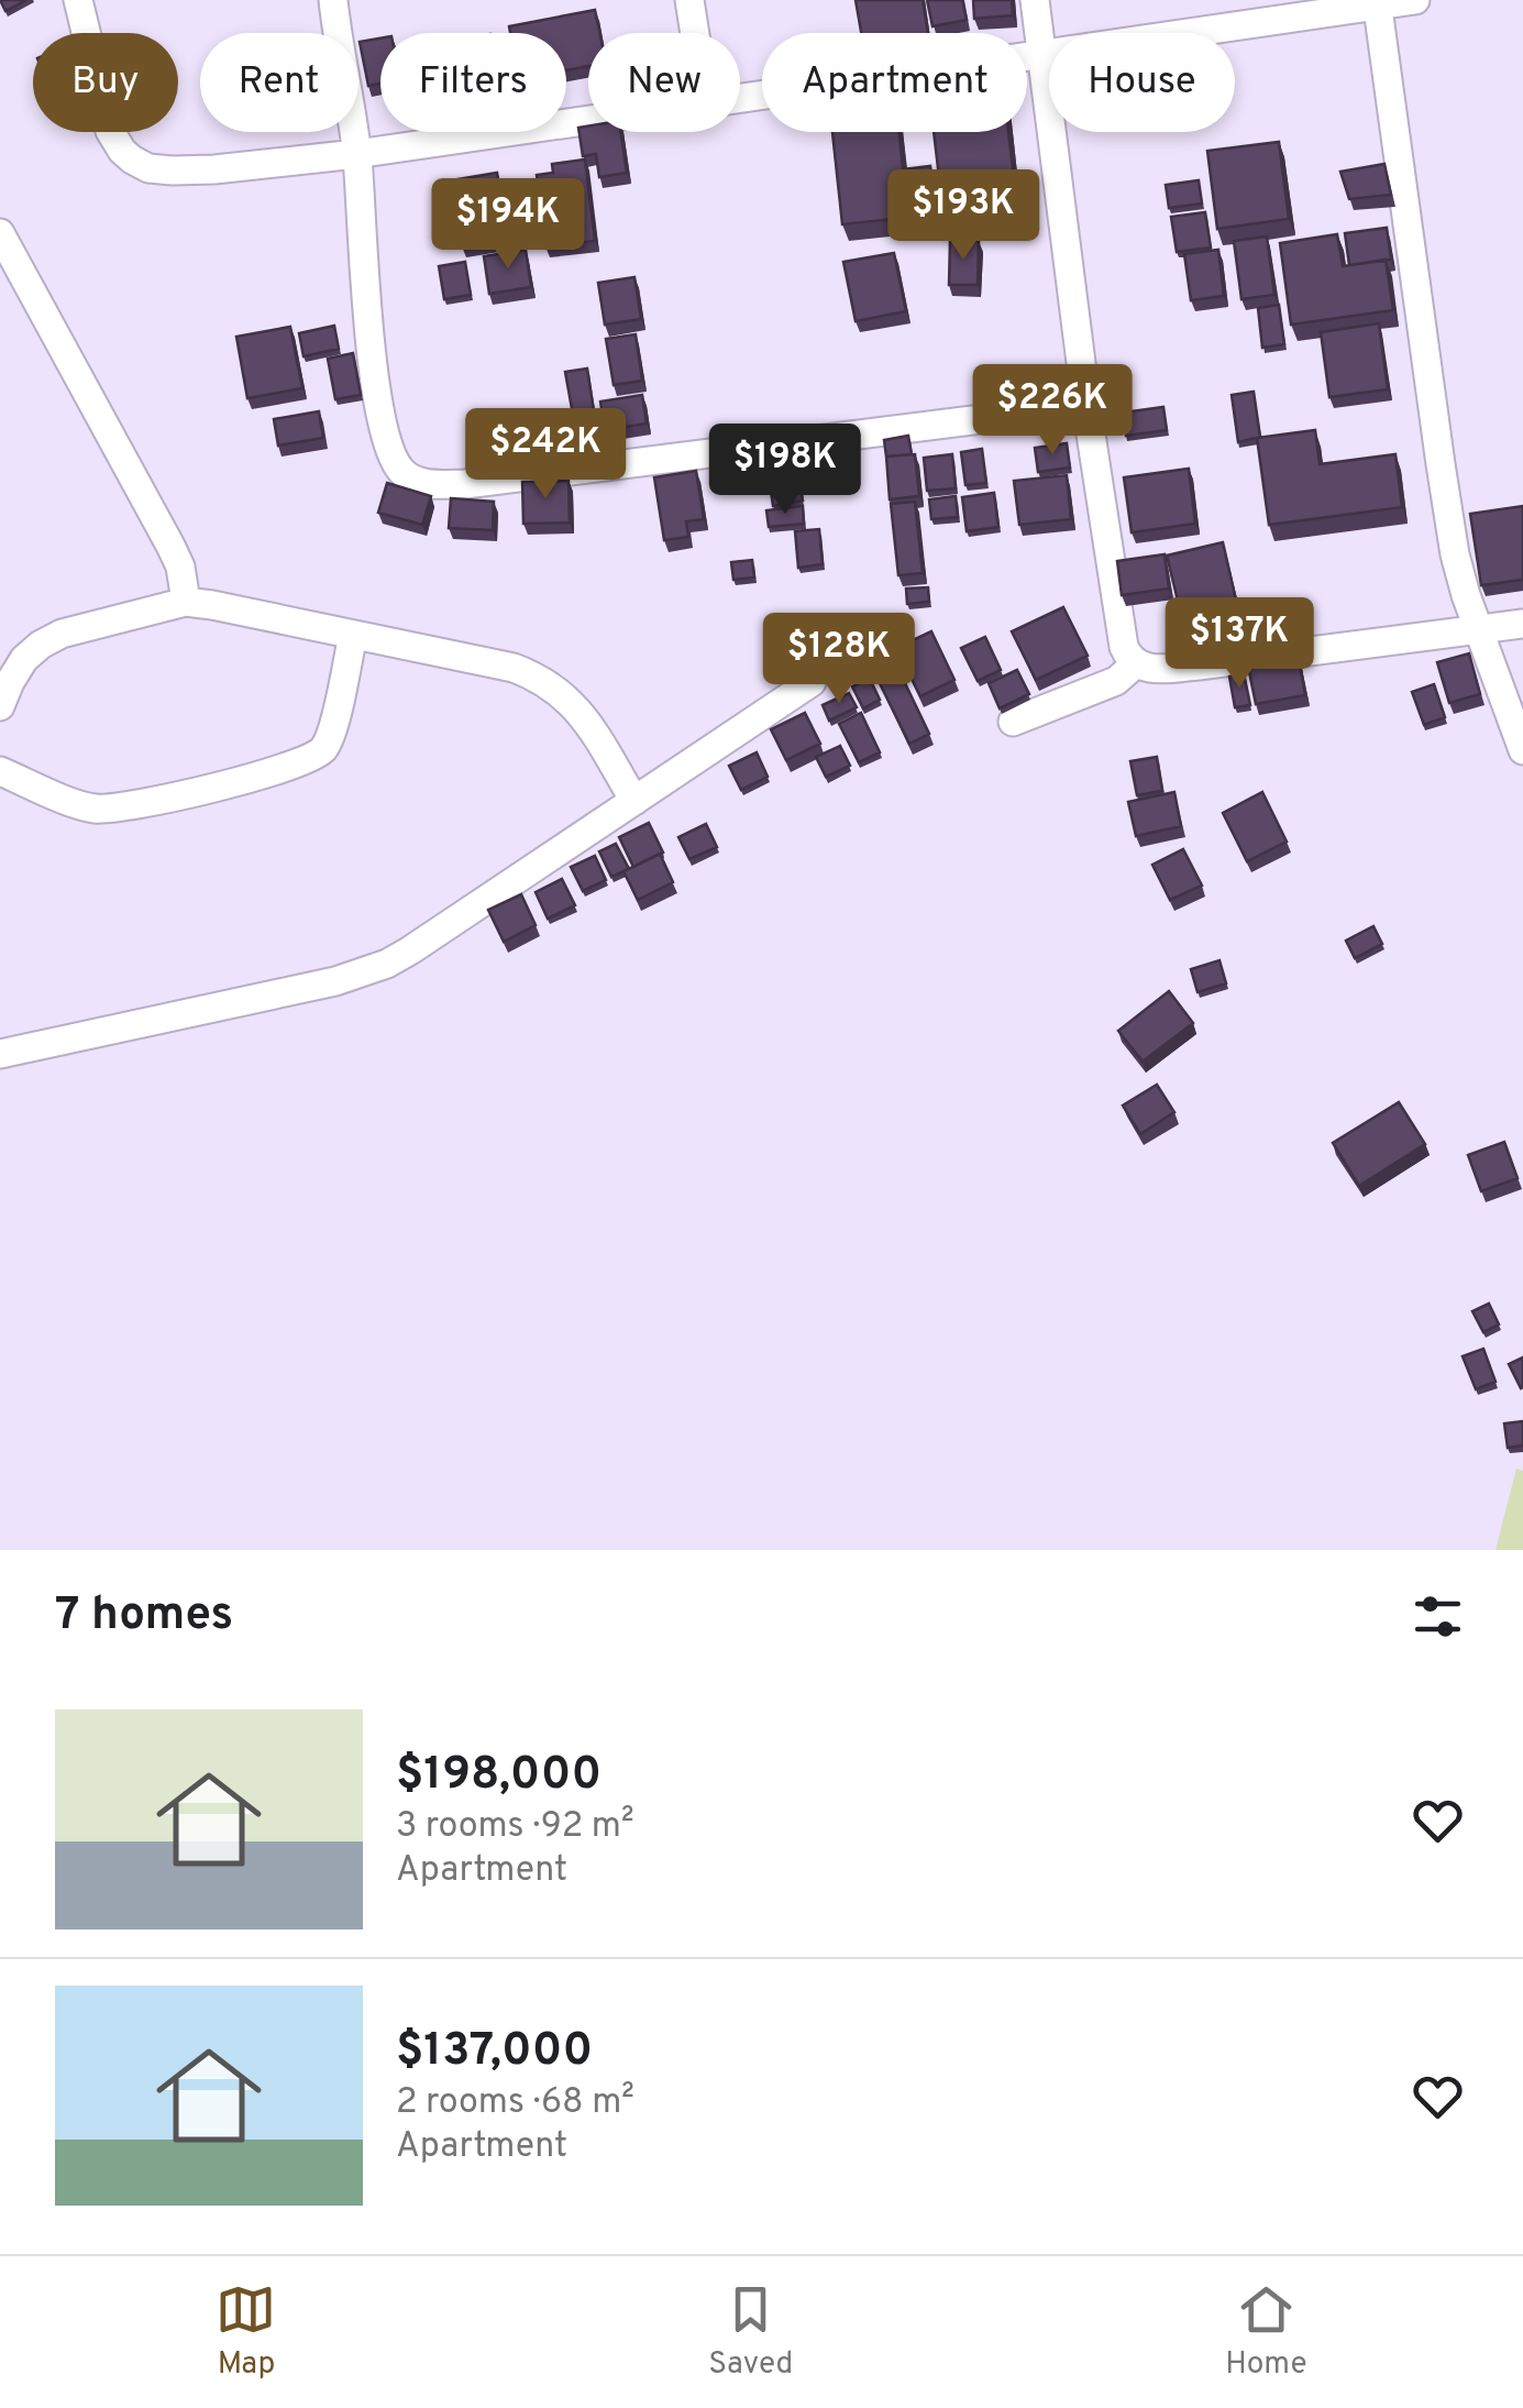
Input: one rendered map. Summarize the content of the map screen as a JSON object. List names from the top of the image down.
{
  "page": {
    "chip": [
      "Buy",
      "Rent",
      "Filters",
      "New",
      "Apartment",
      "House"
    ],
    "price": [
      "$193K",
      "$194K",
      "$226K",
      "$242K",
      "$198K",
      "$137K",
      "$128K"
    ],
    "heading": "7 homes",
    "list": [
      {
        "name": "$198,000",
        "note": "3 rooms · 92 m² · Apartment"
      },
      {
        "name": "$137,000",
        "note": "2 rooms · 68 m² · Apartment"
      }
    ],
    "tabs": ["Map", "Saved", "Home"]
  }
}
